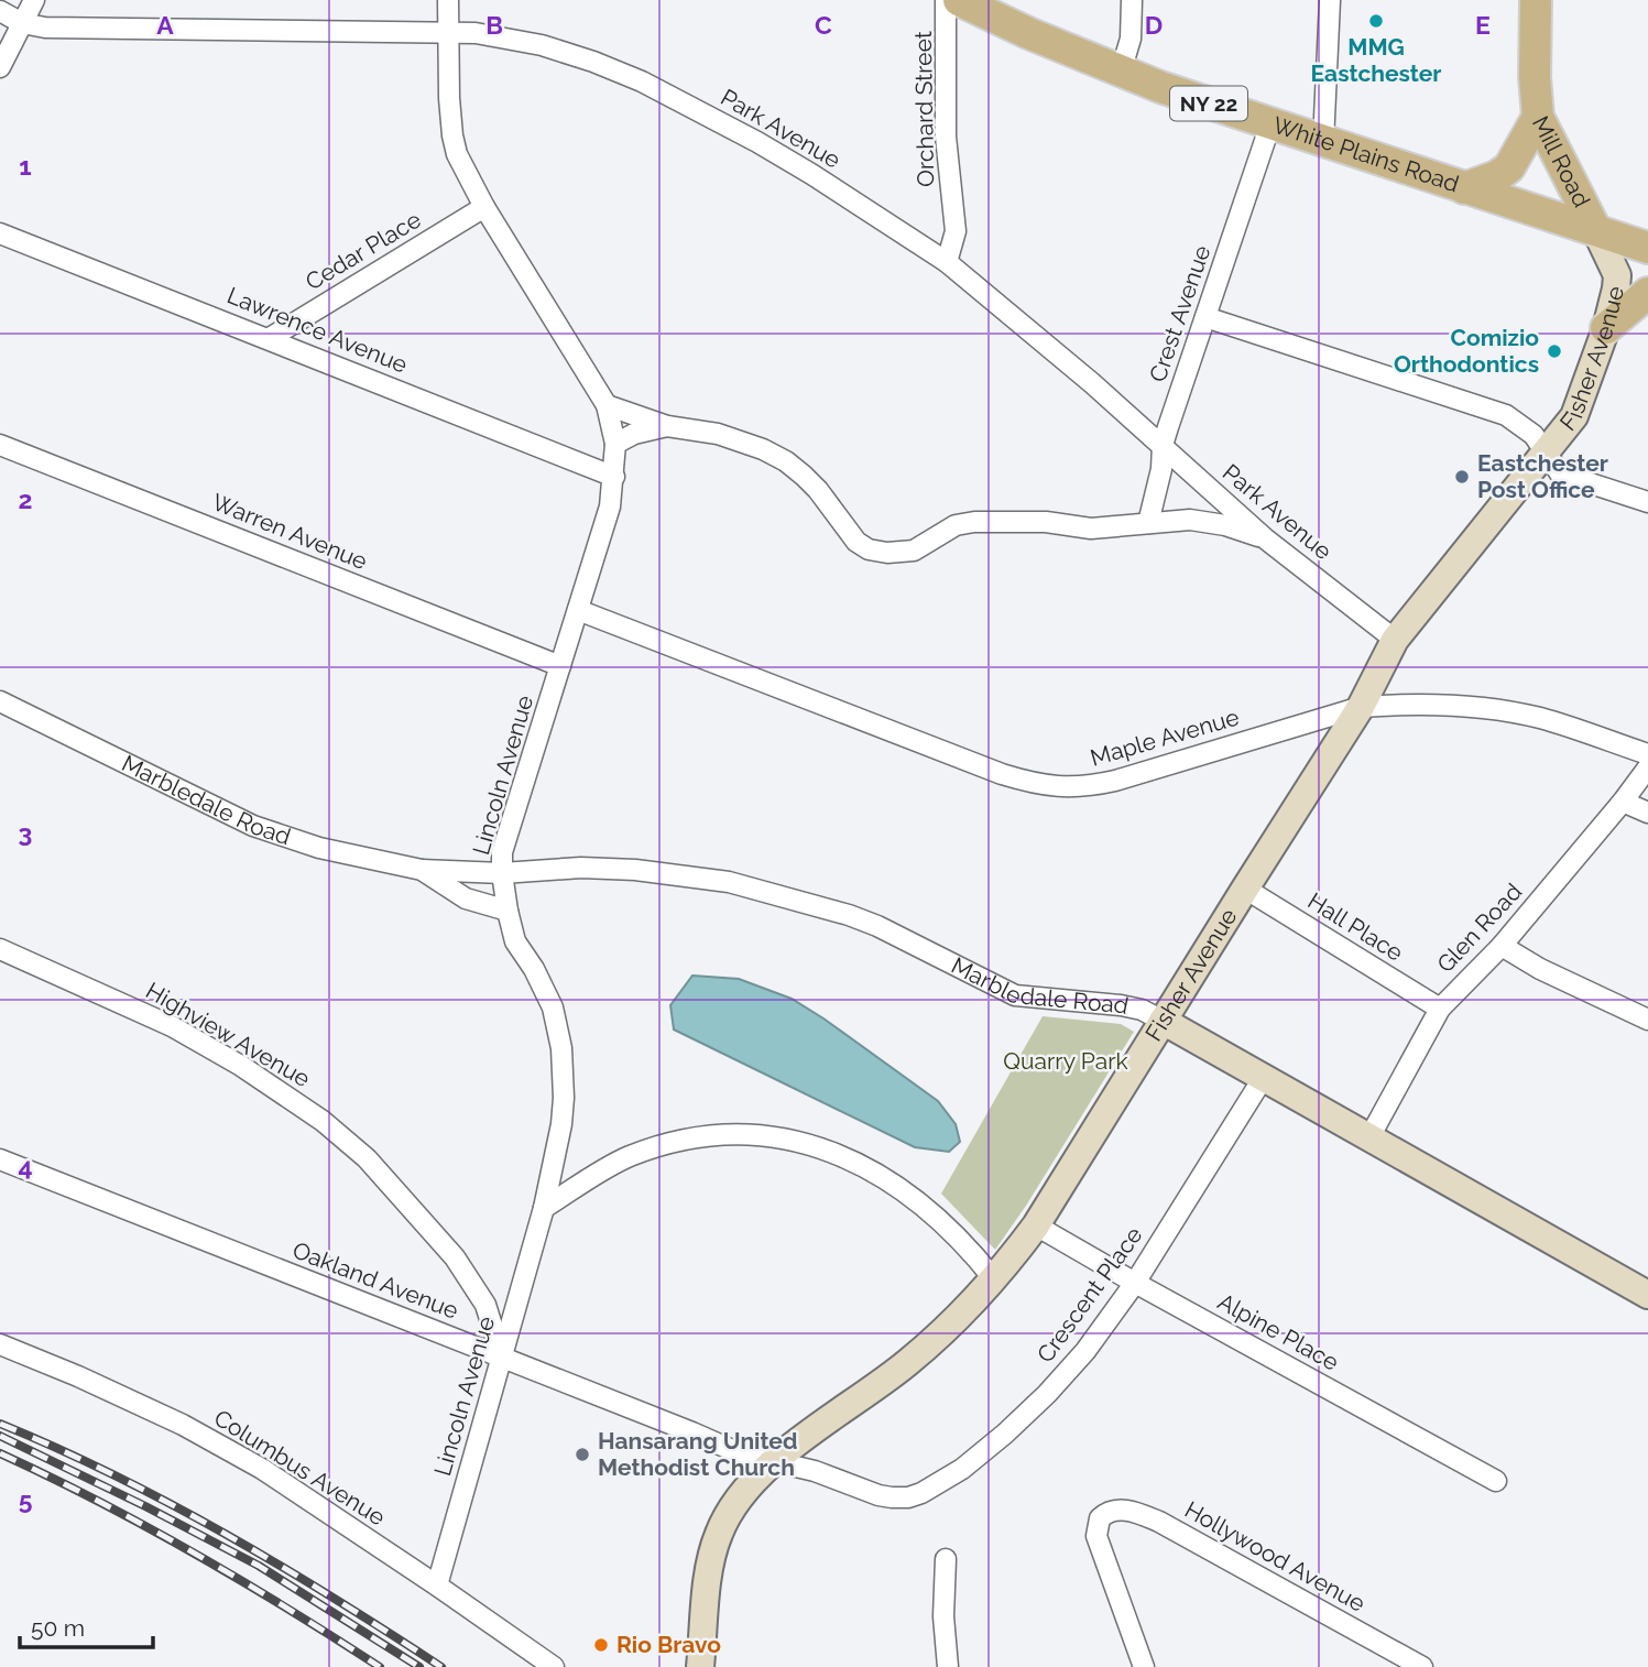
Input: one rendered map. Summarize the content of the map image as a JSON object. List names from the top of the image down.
{
  "streets": {
    "main road": ["NY 22", "White Plains Road", "Mill Road"],
    "street": [
      "Orchard Street",
      "Park Avenue",
      "Cedar Place",
      "Crest Avenue",
      "Lawrence Avenue",
      "Fisher Avenue",
      "Warren Avenue",
      "Maple Avenue",
      "Lincoln Avenue",
      "Marbledale Road",
      "Hall Place",
      "Glen Road",
      "Highview Avenue",
      "Oakland Avenue",
      "Crescent Place",
      "Alpine Place",
      "Columbus Avenue",
      "Hollywood Avenue"
    ]
  },
  "crossings": [
    ["Orchard Street", "Park Avenue"],
    ["Park Avenue", "Crest Avenue"],
    ["Park Avenue", "Fisher Avenue"],
    ["Park Avenue", "Lincoln Avenue"],
    ["White Plains Road", "Mill Road"],
    ["White Plains Road", "Crest Avenue"],
    ["White Plains Road", "Fisher Avenue"],
    ["Mill Road", "Fisher Avenue"],
    ["Cedar Place", "Lawrence Avenue"],
    ["Cedar Place", "Lincoln Avenue"],
    ["Lawrence Avenue", "Lincoln Avenue"],
    ["Fisher Avenue", "Maple Avenue"],
    ["Fisher Avenue", "Marbledale Road"],
    ["Fisher Avenue", "Hall Place"],
    ["Fisher Avenue", "Oakland Avenue"],
    ["Fisher Avenue", "Crescent Place"],
    ["Fisher Avenue", "Alpine Place"],
    ["Warren Avenue", "Lincoln Avenue"],
    ["Maple Avenue", "Lincoln Avenue"],
    ["Lincoln Avenue", "Marbledale Road"],
    ["Lincoln Avenue", "Highview Avenue"],
    ["Lincoln Avenue", "Oakland Avenue"],
    ["Lincoln Avenue", "Columbus Avenue"],
    ["Marbledale Road", "Glen Road"],
    ["Marbledale Road", "Crescent Place"],
    ["Hall Place", "Glen Road"],
    ["Highview Avenue", "Oakland Avenue"],
    ["Oakland Avenue", "Crescent Place"],
    ["Crescent Place", "Alpine Place"]
  ],
  "parks": ["Quarry Park"],
  "places": [
    "MMG Eastchester",
    "Comizio Orthodontics",
    "Eastchester Post Office",
    "Hansarang United Methodist Church",
    "Rio Bravo"
  ],
  "scale_bar": "50 m",
  "grid": {
    "columns": [
      "A",
      "B",
      "C",
      "D",
      "E"
    ],
    "rows": [
      "1",
      "2",
      "3",
      "4",
      "5"
    ]
  }
}
